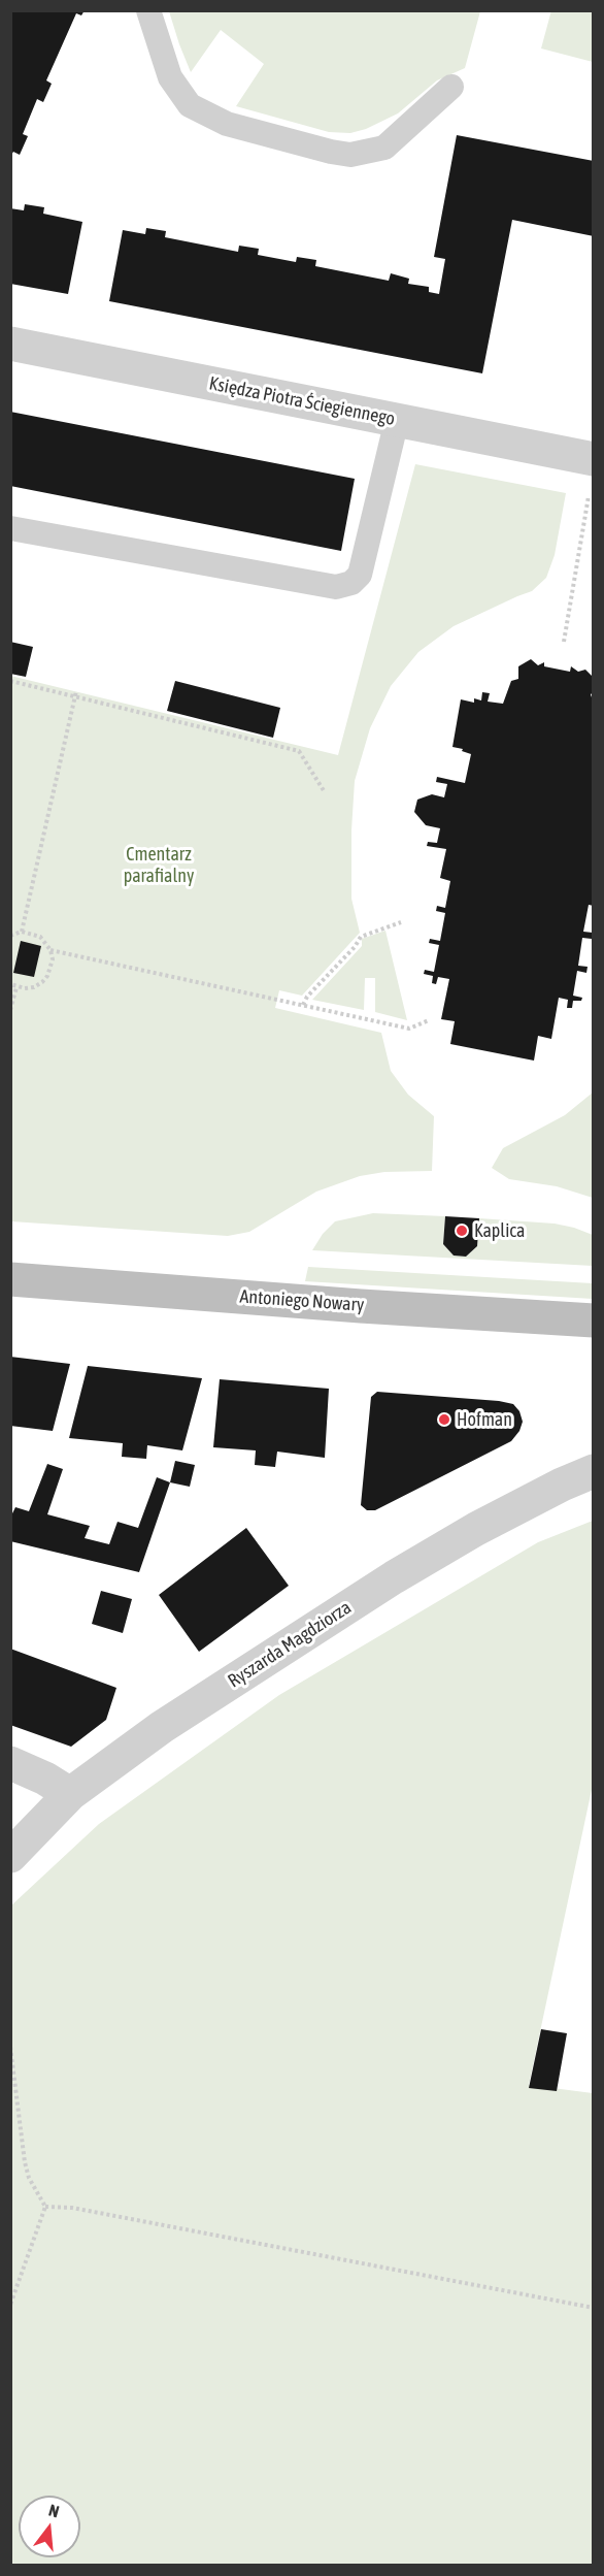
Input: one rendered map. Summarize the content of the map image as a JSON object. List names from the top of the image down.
{
  "streets": {
    "street": ["Księdza Piotra Ściegiennego", "Antoniego Nowary", "Ryszarda Magdziorza"]
  },
  "parks": ["Cmentarz parafialny"],
  "places": ["Kaplica", "Hofman"],
  "north": "top"
}
